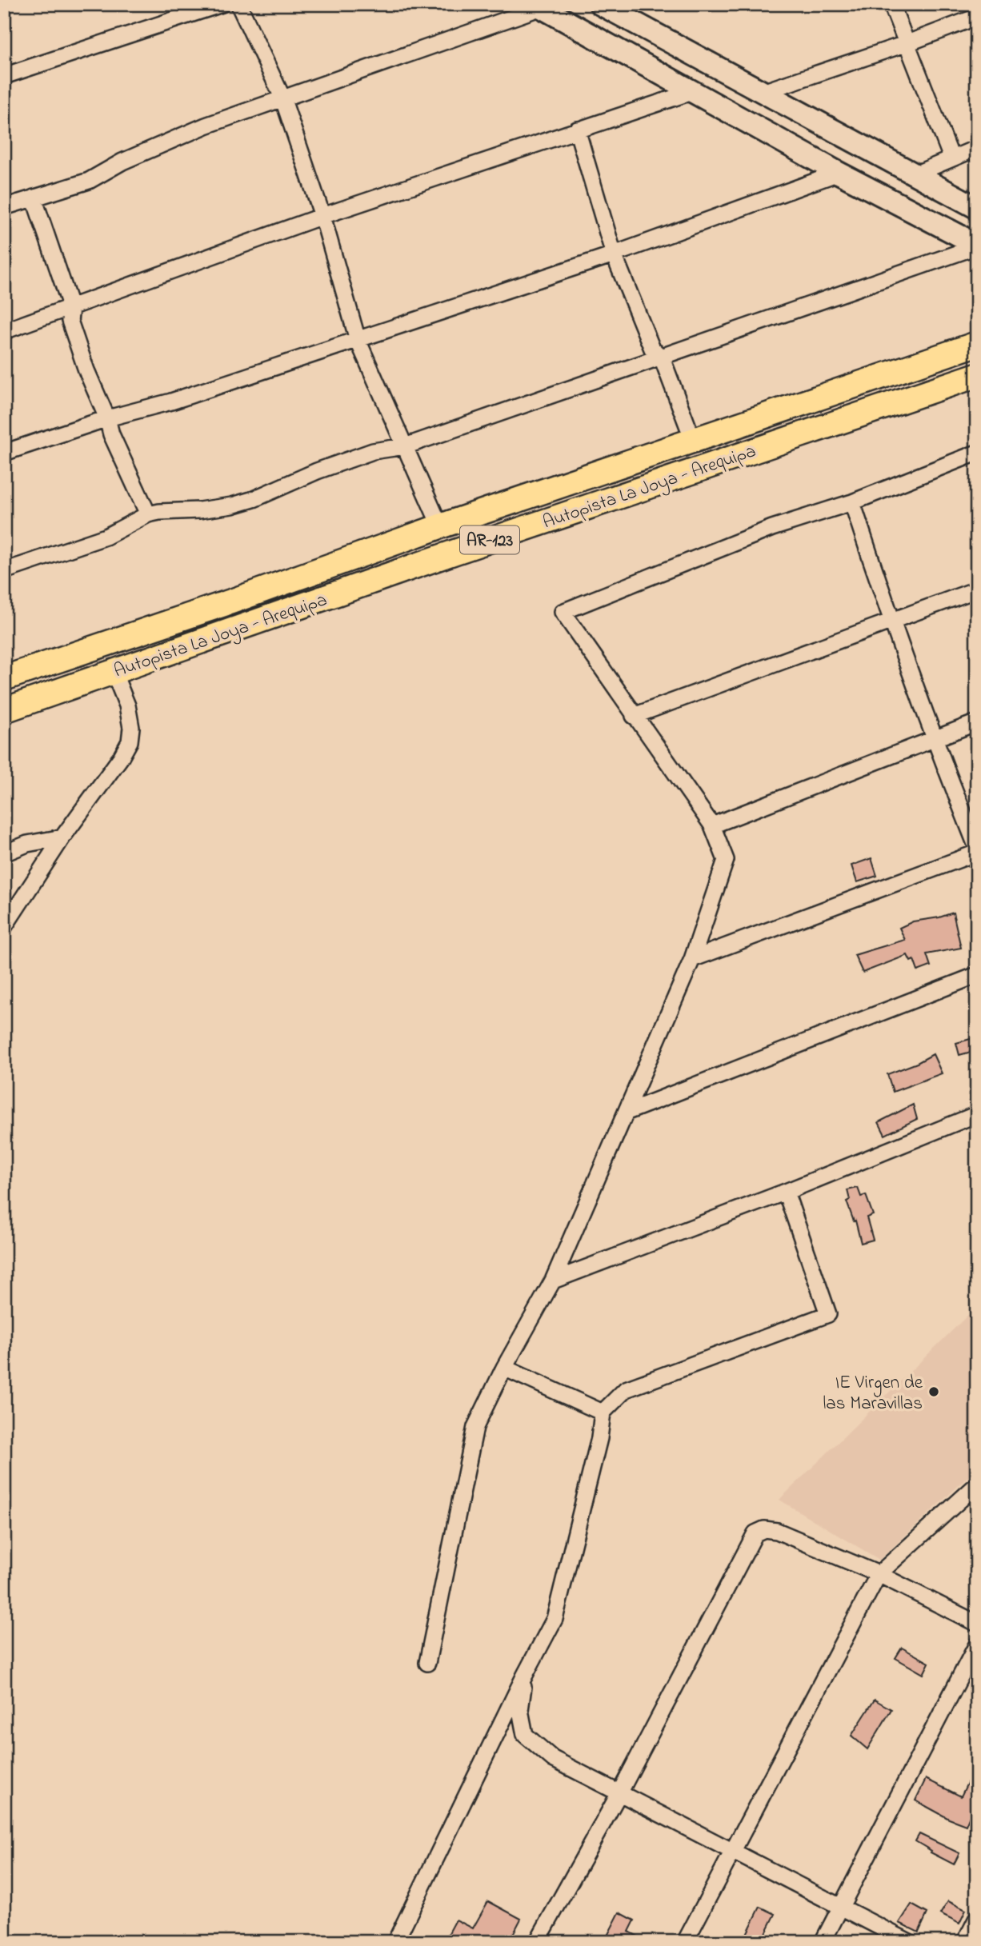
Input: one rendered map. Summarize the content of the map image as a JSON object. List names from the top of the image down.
{
  "streets": {
    "main road": ["Autopista La Joya - Arequipa", "AR-123"]
  },
  "places": ["IE Virgen de las Maravillas"]
}
